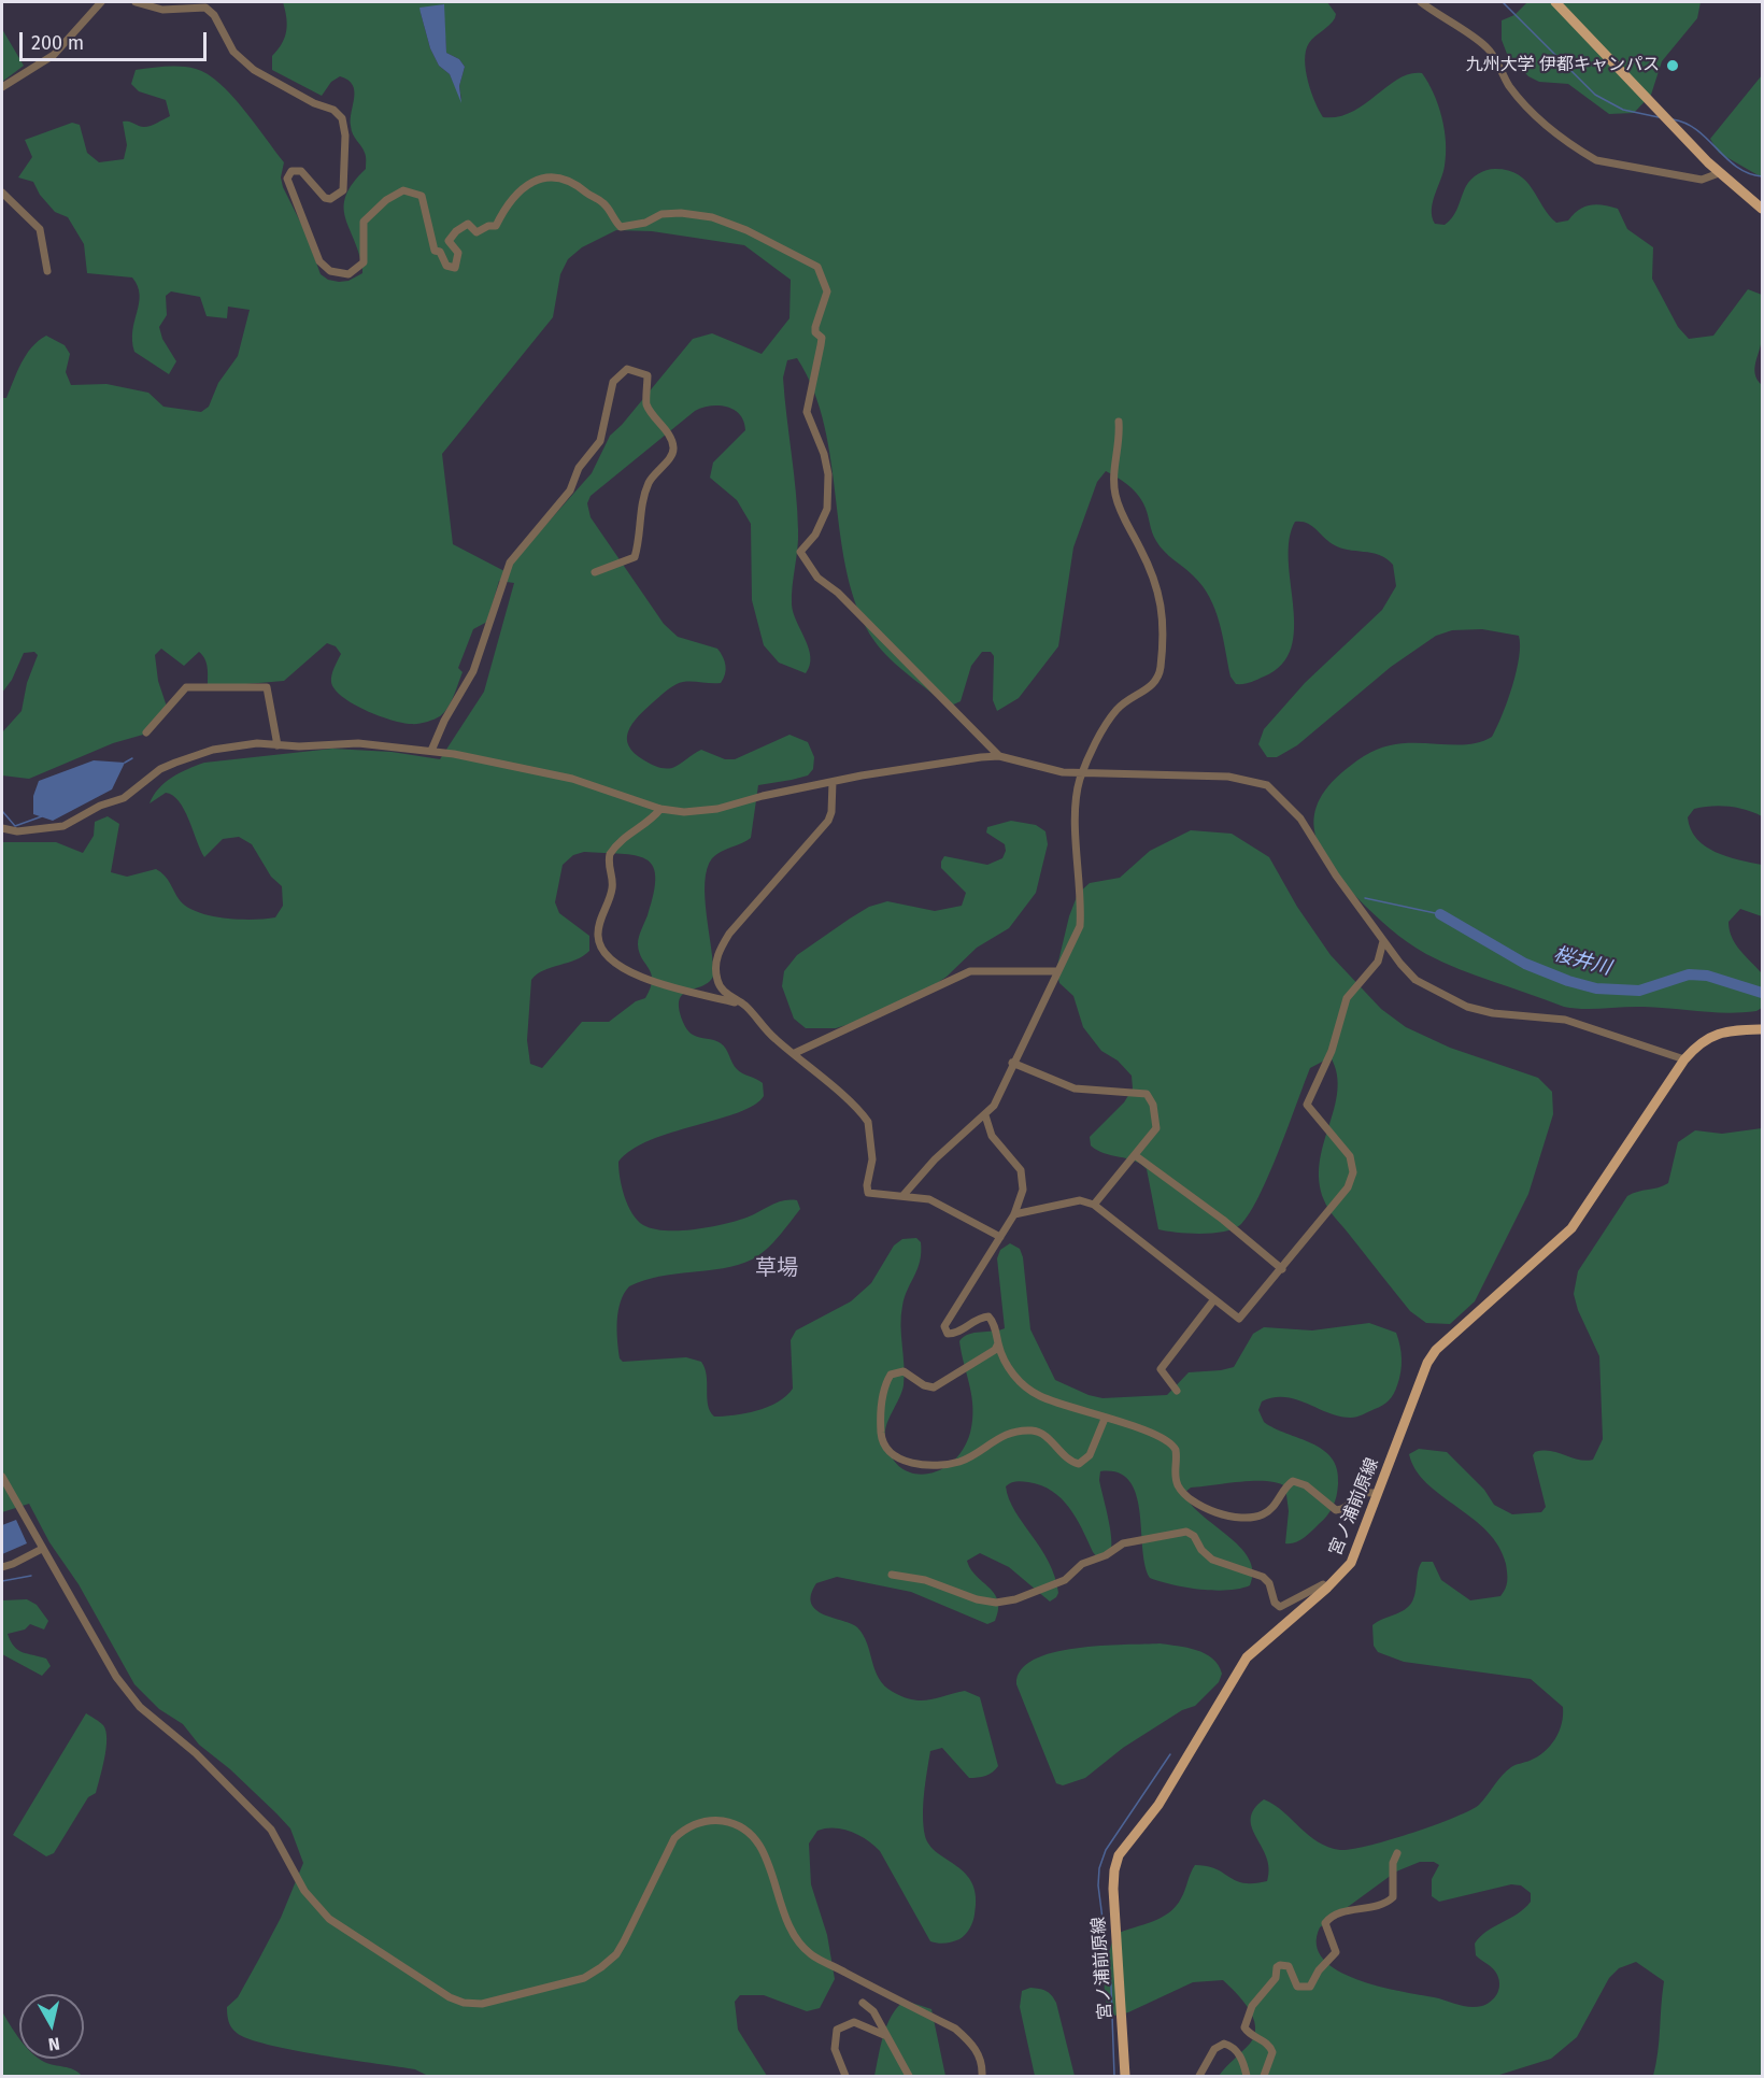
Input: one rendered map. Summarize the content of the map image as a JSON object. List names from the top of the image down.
{
  "streets": {
    "main road": ["宮ノ浦前原線"]
  },
  "districts": ["草場"],
  "water": ["桜井川"],
  "places": ["九州大学 伊都キャンパス"],
  "scale_bar": "200 m",
  "north": "bottom"
}
